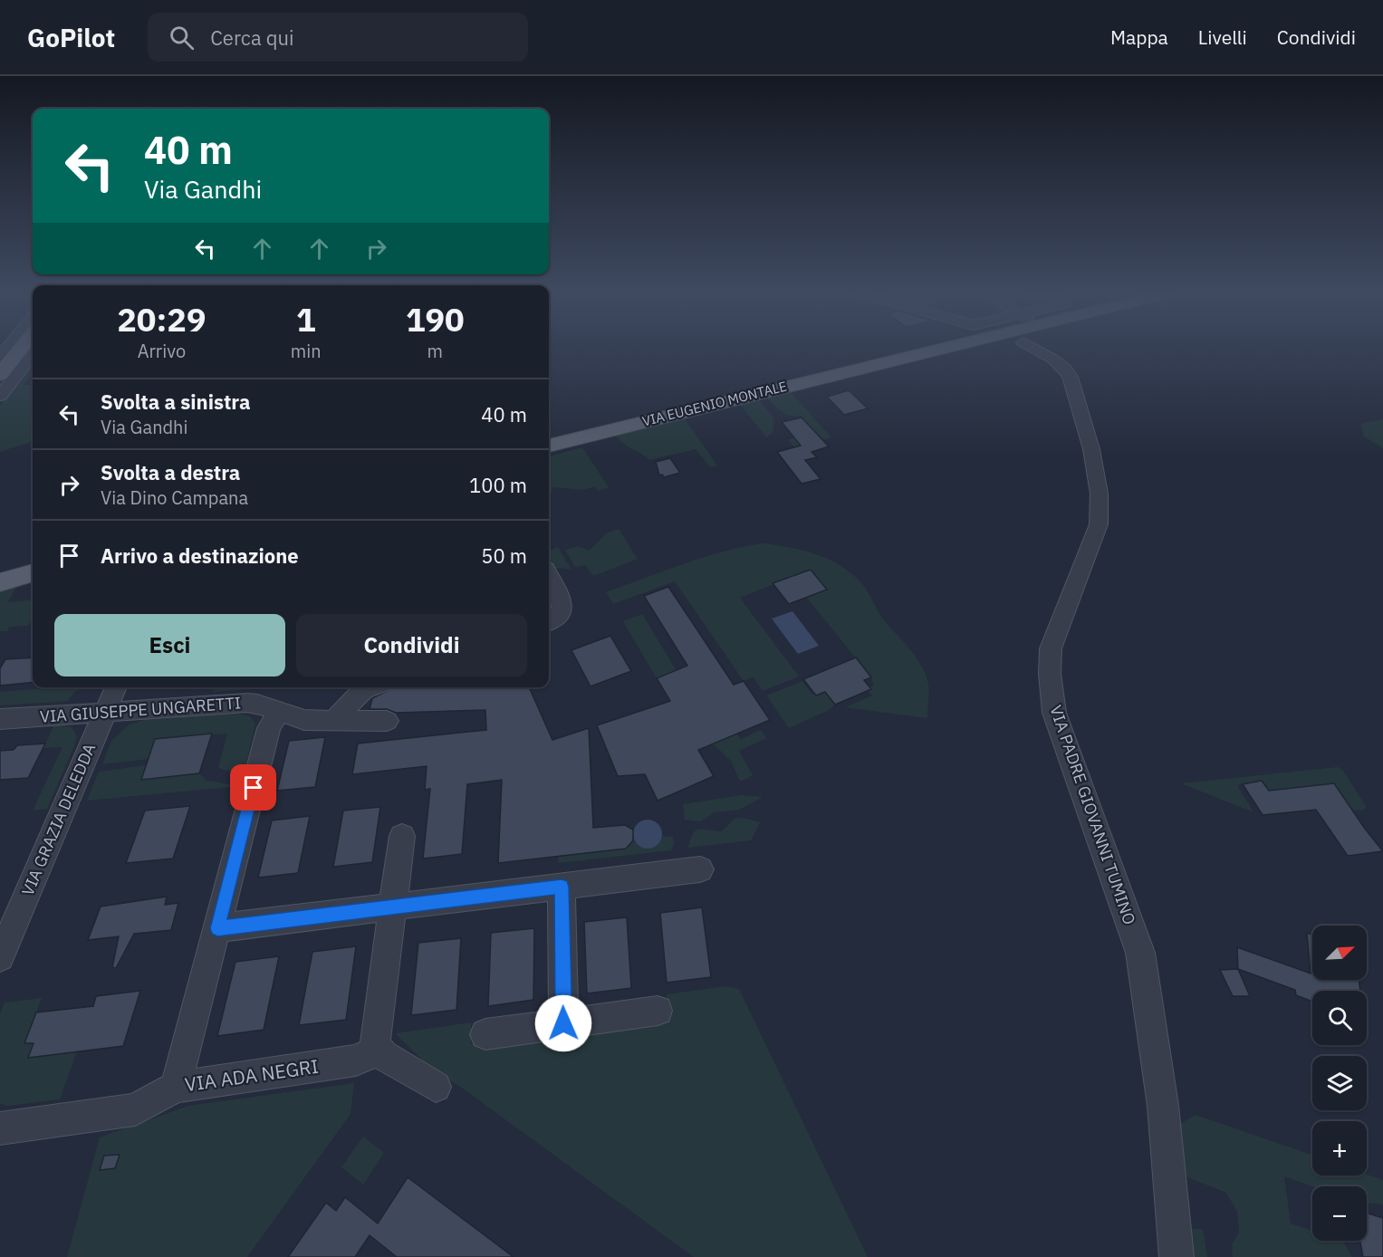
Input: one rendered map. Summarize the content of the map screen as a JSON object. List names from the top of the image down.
{
  "streets": {
    "main road": ["VIA EUGENIO MONTALE"],
    "street": [
      "VIA GIUSEPPE UNGARETTI",
      "VIA PADRE GIOVANNI TUMINO",
      "VIA GRAZIA DELEDDA",
      "VIA ADA NEGRI"
    ]
  },
  "crossings": [
    ["VIA GIUSEPPE UNGARETTI", "VIA GRAZIA DELEDDA"]
  ],
  "north": "top right",
  "page": {
    "header": "GoPilot",
    "search": "Cerca qui",
    "nav": ["Mappa", "Livelli", "Condividi"],
    "turn": ["40 m", "Via Gandhi"],
    "eta": [
      "20:29",
      "Arrivo",
      "1",
      "min",
      "190",
      "m"
    ],
    "list": [
      {
        "name": "Svolta a sinistra",
        "note": "Via Gandhi",
        "value": "40 m"
      },
      {
        "name": "Svolta a destra",
        "note": "Via Dino Campana",
        "value": "100 m"
      },
      {
        "name": "Arrivo a destinazione",
        "value": "50 m"
      }
    ],
    "buttons": ["Esci", "Condividi"],
    "map_buttons": ["+", "−"]
  }
}
